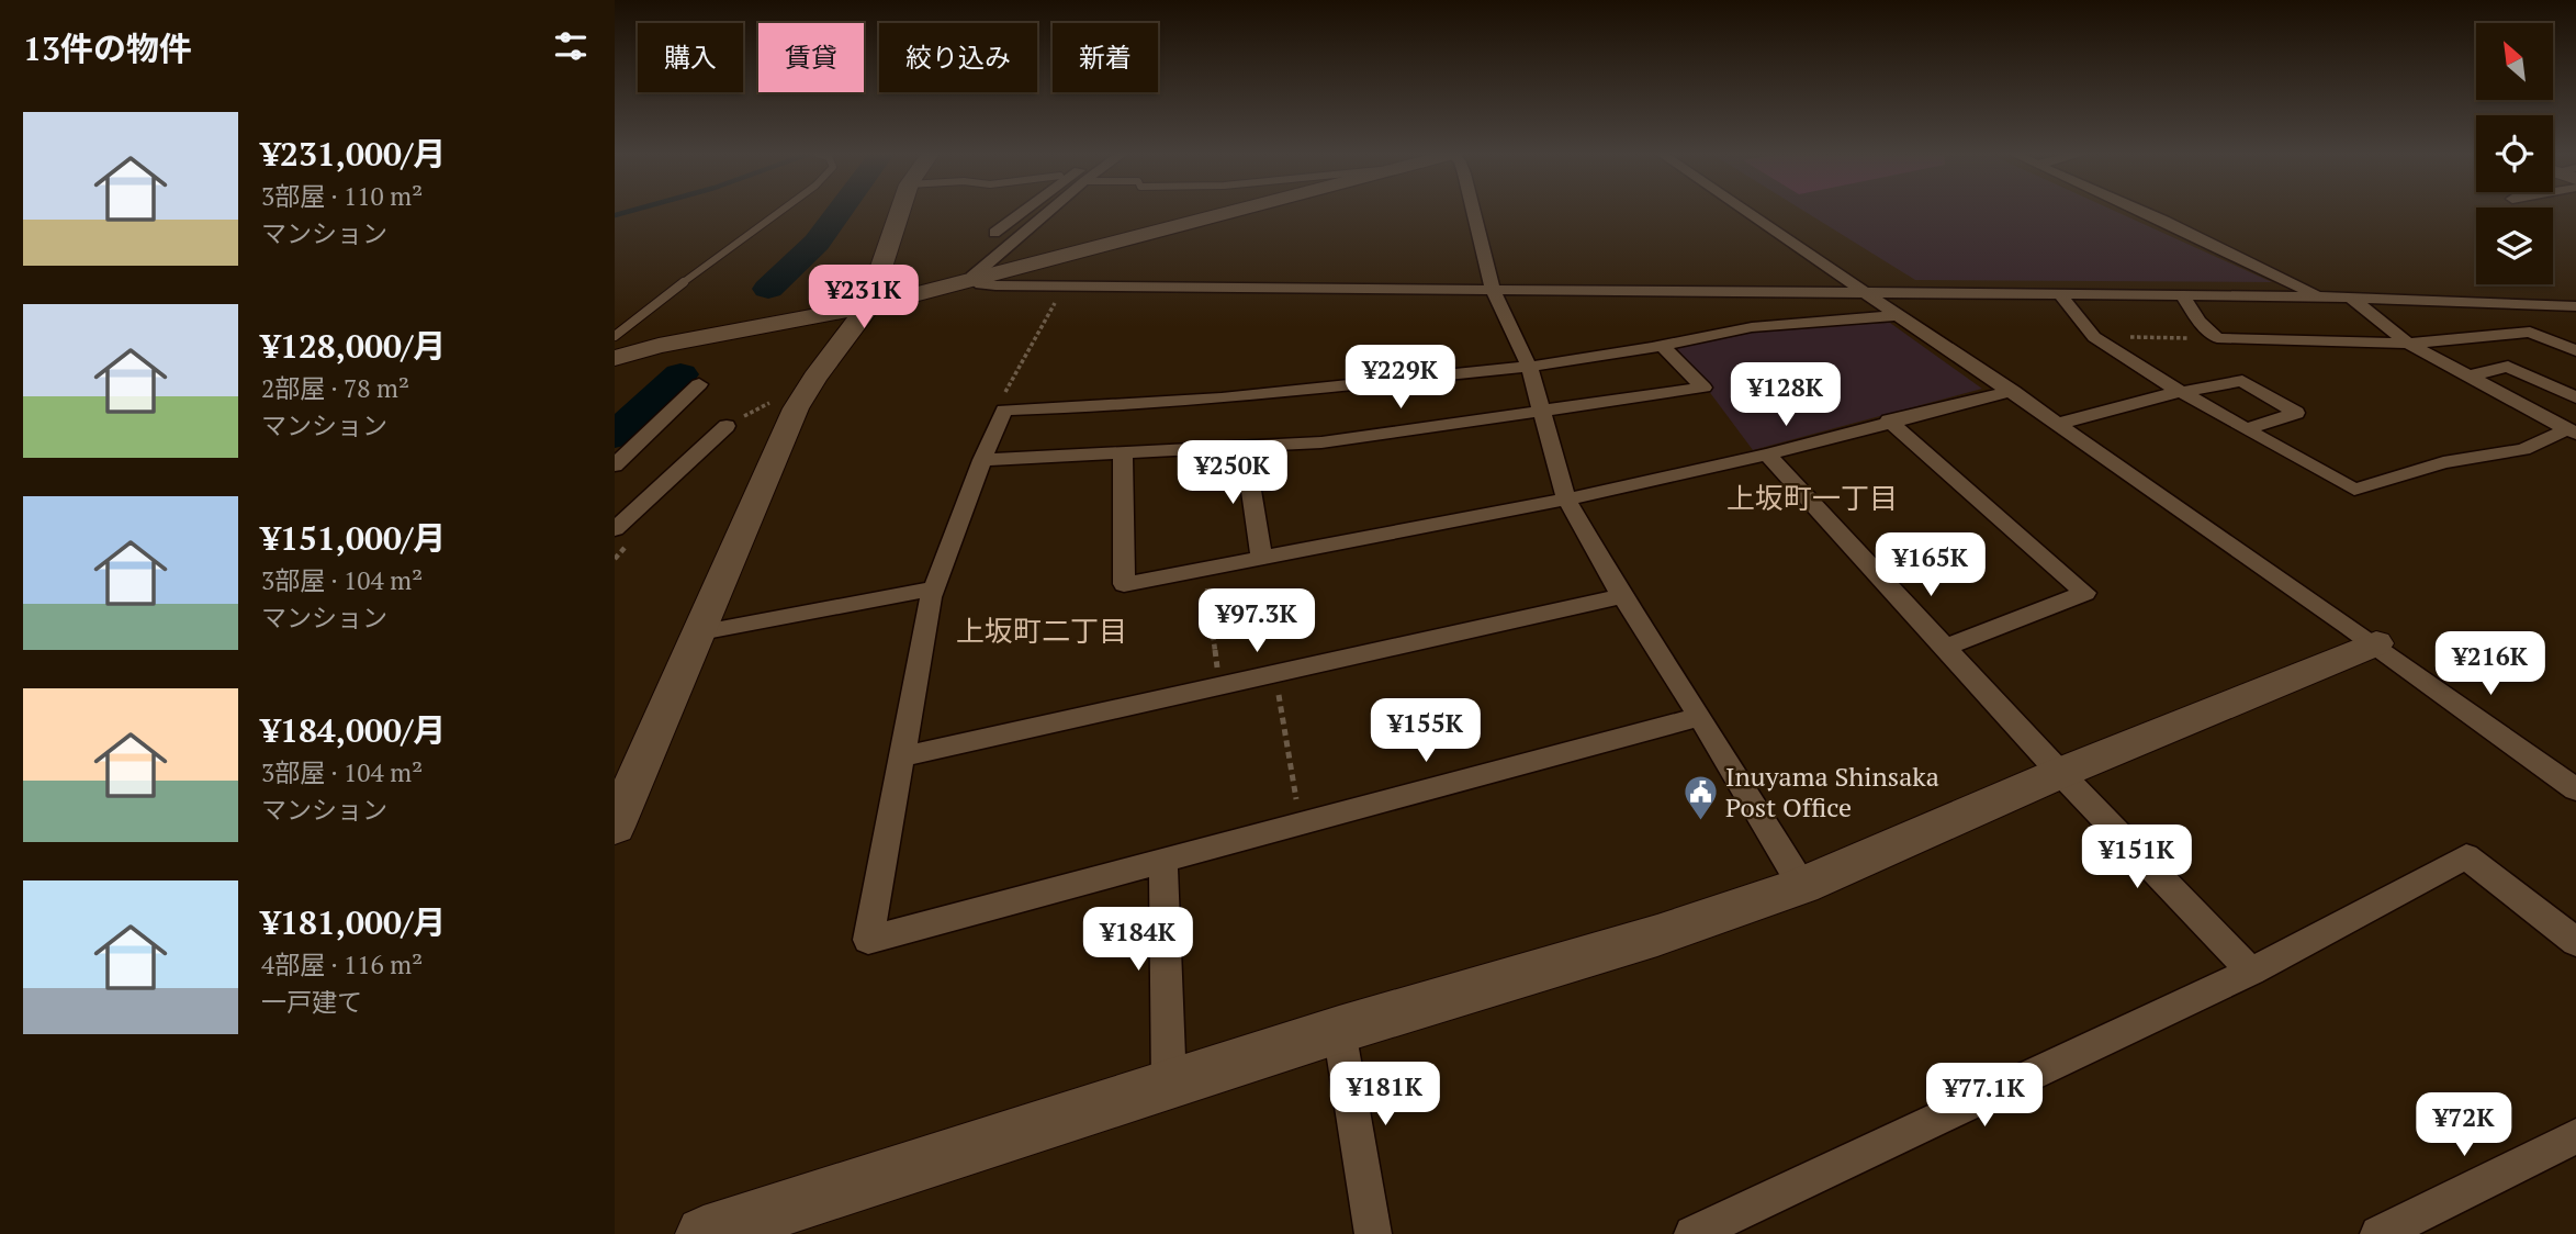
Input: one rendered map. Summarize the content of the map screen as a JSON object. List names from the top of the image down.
{
  "districts": ["上坂町一丁目", "上坂町二丁目"],
  "places": {
    "public building": ["Inuyama Shinsaka Post Office"]
  },
  "north": "top left",
  "page": {
    "heading": "13件の物件",
    "chip": [
      "購入",
      "賃貸",
      "絞り込み",
      "新着"
    ],
    "list": [
      {
        "name": "¥231,000/月",
        "note": "3部屋 · 110 m² · マンション"
      },
      {
        "name": "¥128,000/月",
        "note": "2部屋 · 78 m² · マンション"
      },
      {
        "name": "¥151,000/月",
        "note": "3部屋 · 104 m² · マンション"
      },
      {
        "name": "¥184,000/月",
        "note": "3部屋 · 104 m² · マンション"
      },
      {
        "name": "¥181,000/月",
        "note": "4部屋 · 116 m² · 一戸建て"
      }
    ],
    "price": [
      "¥231K",
      "¥229K",
      "¥128K",
      "¥250K",
      "¥165K",
      "¥97.3K",
      "¥216K",
      "¥155K",
      "¥151K",
      "¥184K",
      "¥181K",
      "¥77.1K",
      "¥72K"
    ]
  }
}
